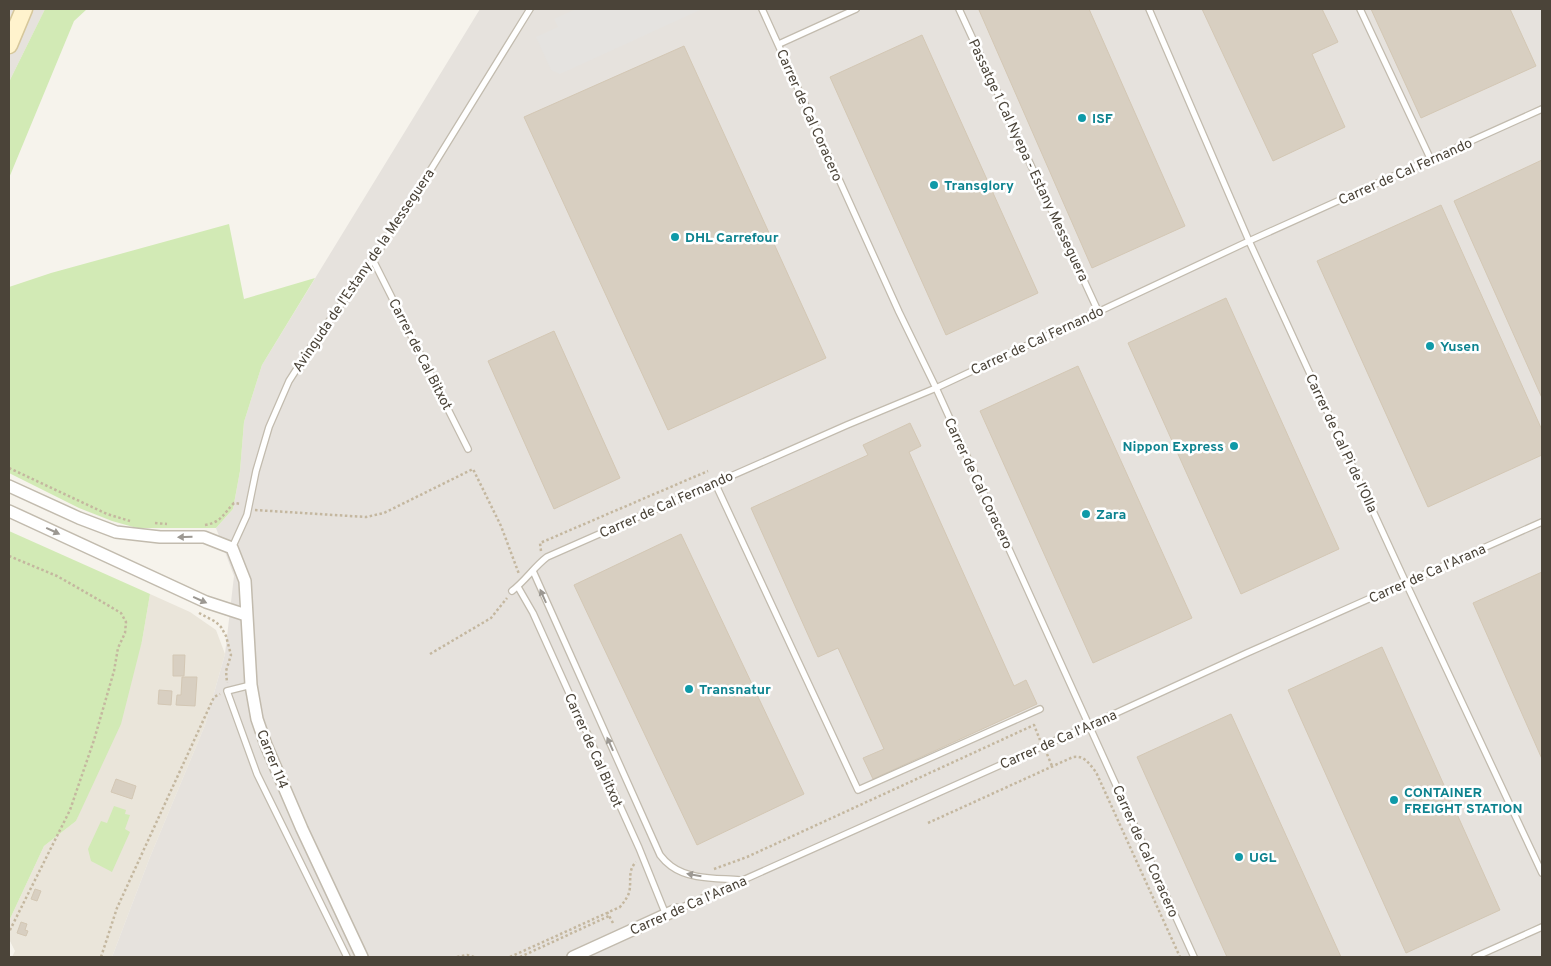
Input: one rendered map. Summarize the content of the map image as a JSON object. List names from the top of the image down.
{
  "streets": {
    "street": ["Carrer de Ca l'Arana", "Carrer 114"],
    "lane": [
      "Carrer de Cal Coracero",
      "Passatge 1 Cal Nyepa - Estany Messeguera",
      "Carrer de Cal Fernando",
      "Avinguda de l'Estany de la Messeguera",
      "Carrer de Cal Bitxot",
      "Carrer de Cal Pi de l'Olla"
    ]
  },
  "crossings": [
    ["Carrer de Cal Coracero", "Carrer de Cal Fernando"],
    ["Carrer de Cal Coracero", "Carrer de Ca l'Arana"],
    ["Passatge 1 Cal Nyepa - Estany Messeguera", "Carrer de Cal Fernando"],
    ["Carrer de Cal Fernando", "Carrer de Cal Bitxot"],
    ["Carrer de Cal Fernando", "Carrer de Cal Pi de l'Olla"],
    ["Avinguda de l'Estany de la Messeguera", "Carrer de Cal Bitxot"],
    ["Avinguda de l'Estany de la Messeguera", "Carrer 114"],
    ["Carrer de Cal Bitxot", "Carrer de Ca l'Arana"],
    ["Carrer de Cal Pi de l'Olla", "Carrer de Ca l'Arana"]
  ],
  "places": [
    "ISF",
    "Transglory",
    "DHL Carrefour",
    "Yusen",
    "Nippon Express",
    "Zara",
    "Transnatur",
    "CONTAINER FREIGHT STATION",
    "UGL"
  ]
}
